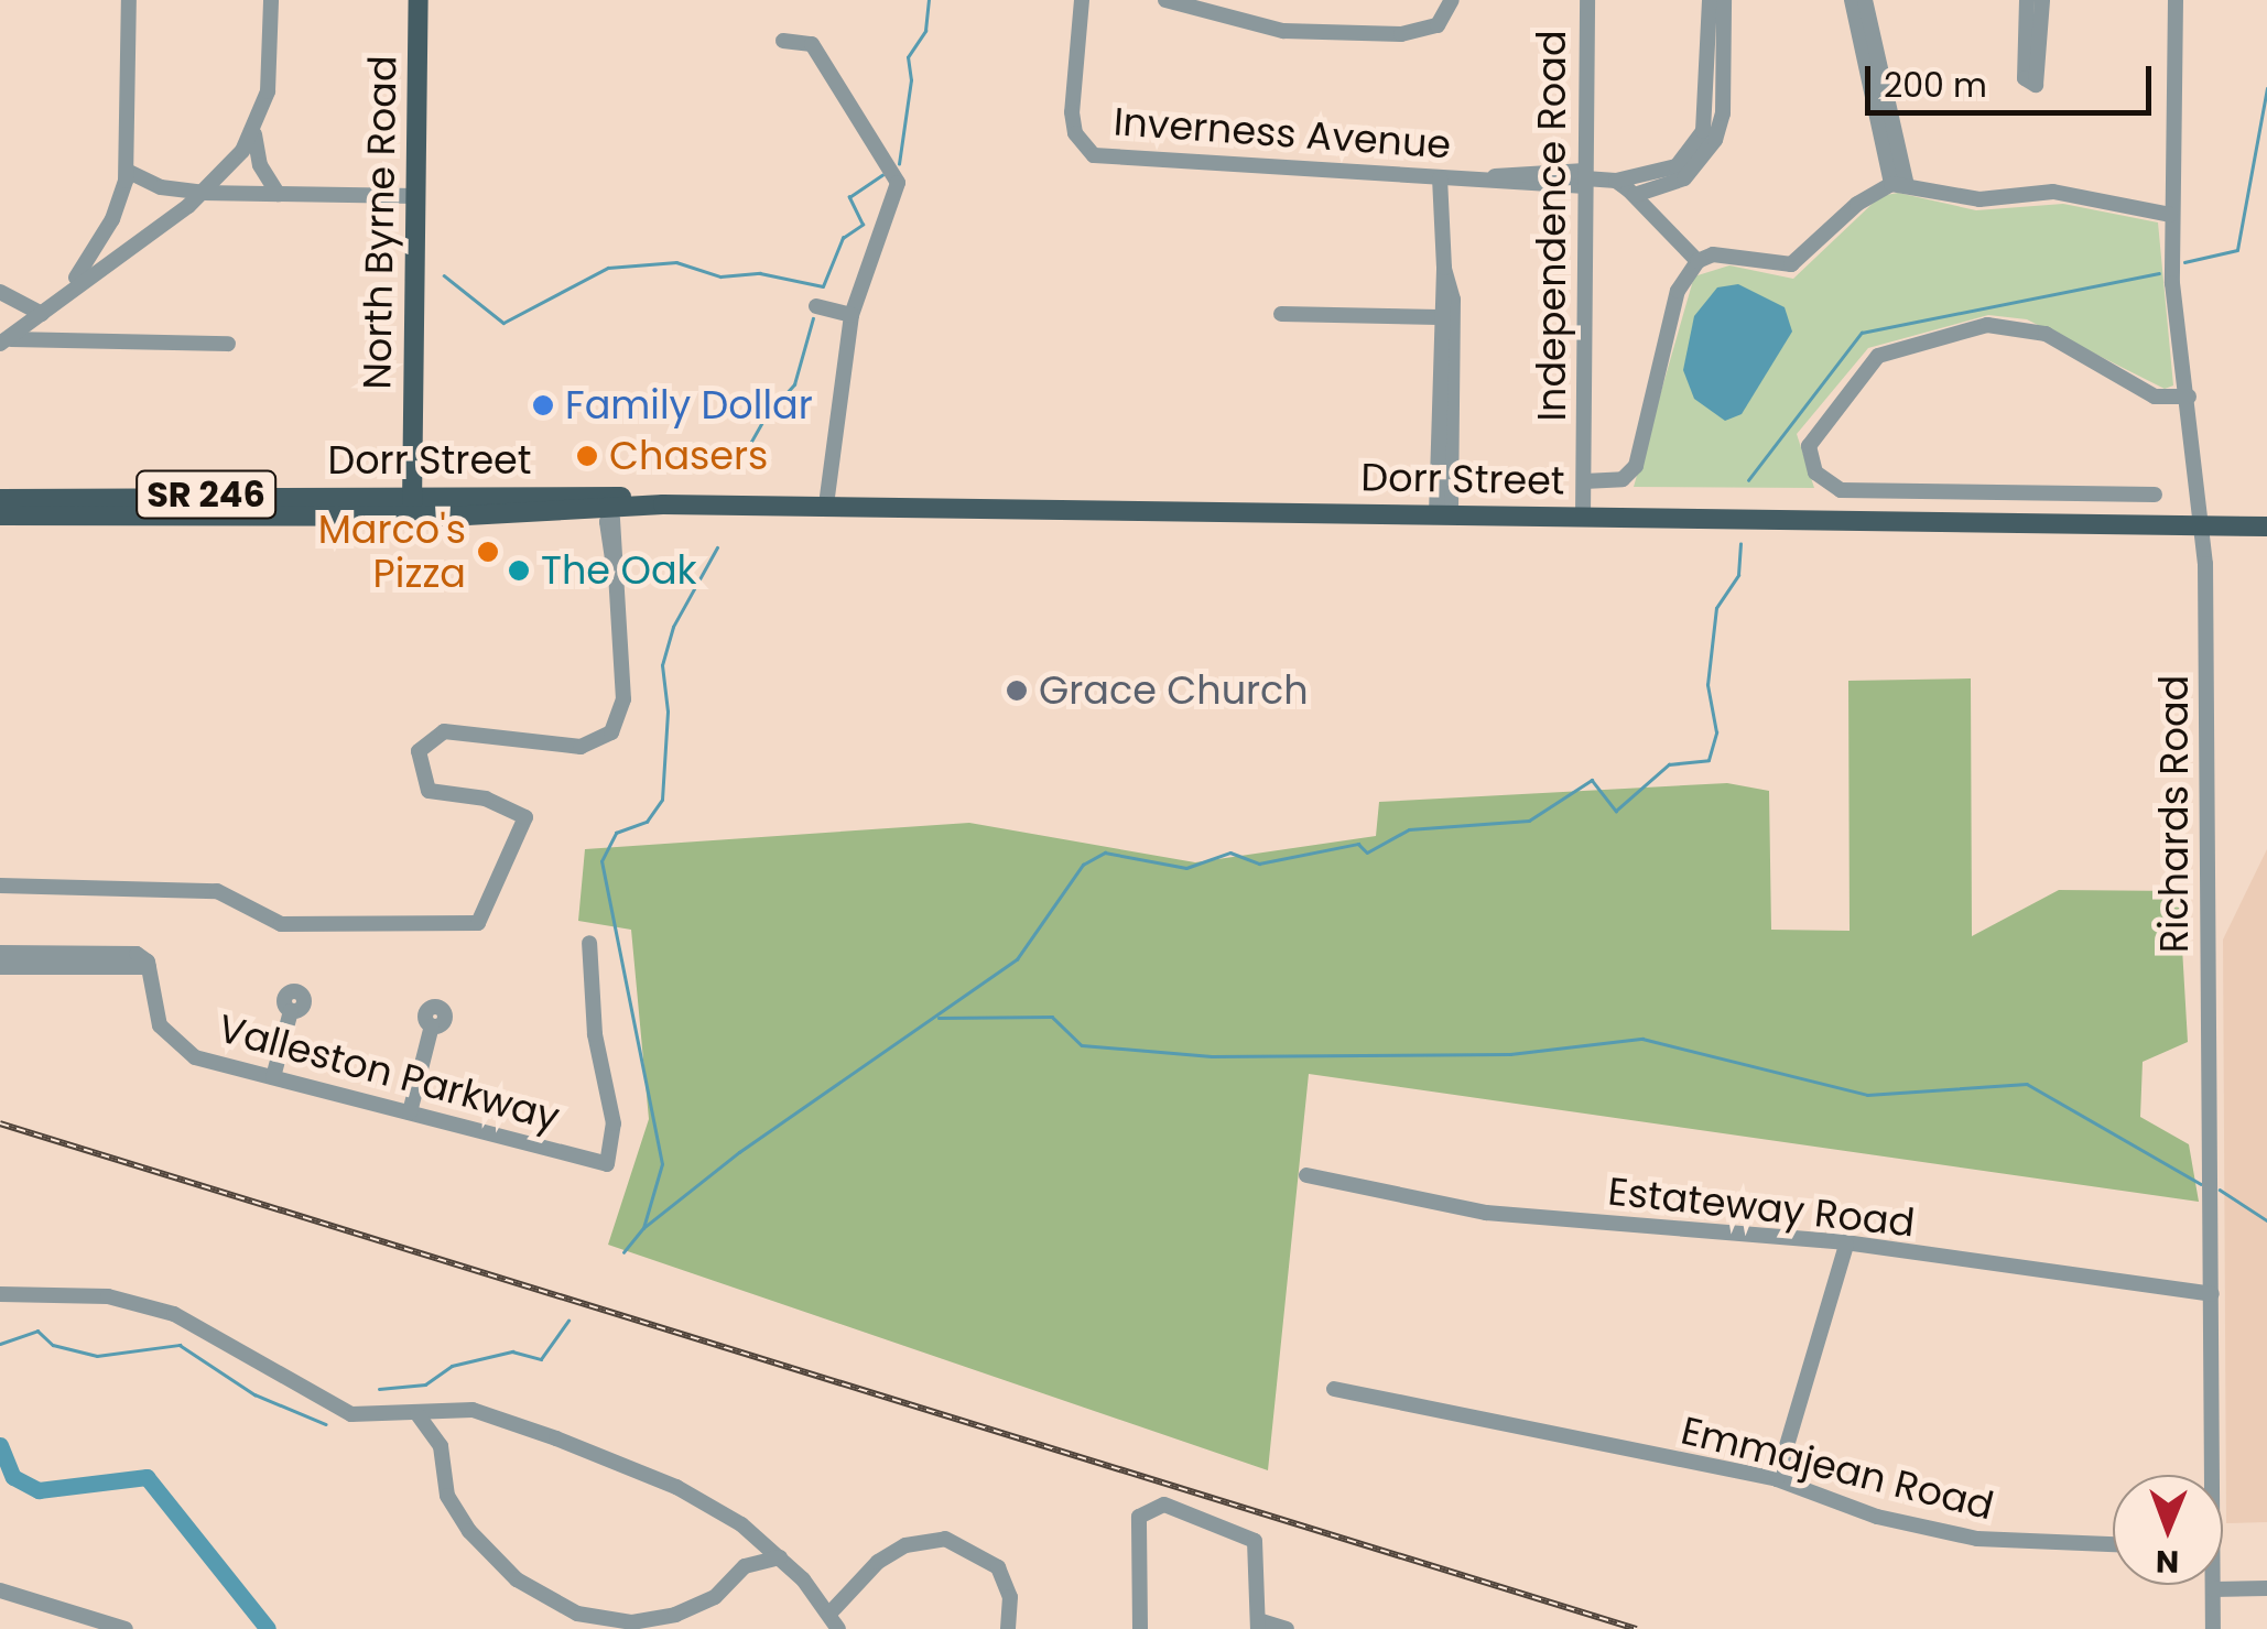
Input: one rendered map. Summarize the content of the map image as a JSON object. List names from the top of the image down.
{
  "streets": {
    "main road": ["North Byrne Road", "Dorr Street", "SR 246"],
    "street": [
      "Inverness Avenue",
      "Independence Road",
      "Richards Road",
      "Valleston Parkway",
      "Estateway Road",
      "Emmajean Road"
    ]
  },
  "crossings": [
    ["Inverness Avenue", "Independence Road"],
    ["North Byrne Road", "Dorr Street"],
    ["Independence Road", "Dorr Street"],
    ["Dorr Street", "Richards Road"],
    ["Richards Road", "Estateway Road"]
  ],
  "places": [
    "Family Dollar",
    "Chasers",
    "Marco's Pizza",
    "The Oak",
    "Grace Church"
  ],
  "scale_bar": "200 m",
  "north": "bottom"
}
